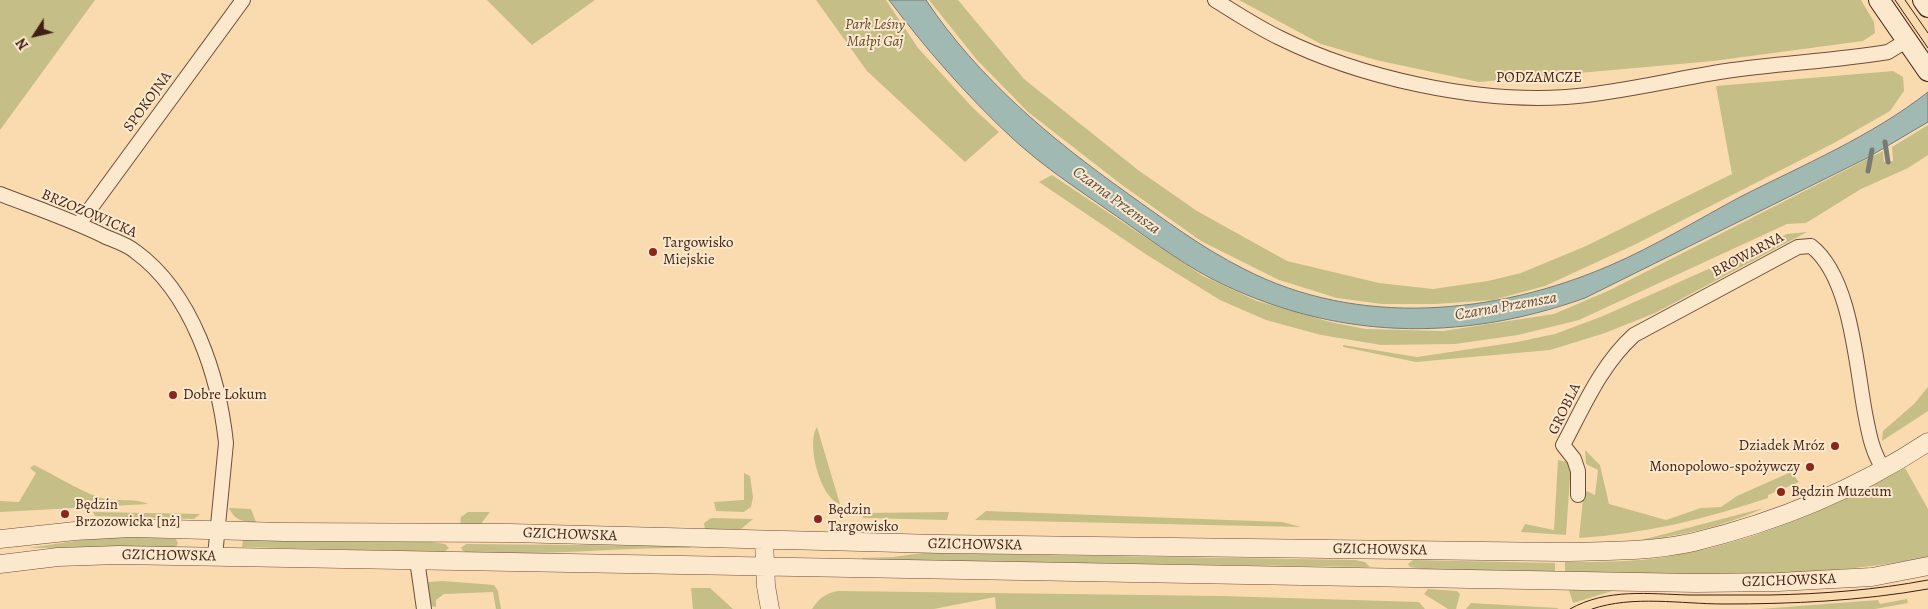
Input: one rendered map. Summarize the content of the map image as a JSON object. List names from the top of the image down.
{
  "streets": {
    "street": [
      "PODZAMCZE",
      "SPOKOJNA",
      "BRZOZOWICKA",
      "BROWARNA",
      "GROBLA",
      "GZICHOWSKA"
    ]
  },
  "crossings": [
    ["SPOKOJNA", "BRZOZOWICKA"],
    ["BRZOZOWICKA", "GZICHOWSKA"],
    ["BROWARNA", "GROBLA"],
    ["BROWARNA", "GZICHOWSKA"]
  ],
  "water": ["Czarna Przemsza"],
  "parks": ["Park Leśny Małpi Gaj"],
  "places": [
    "Targowisko Miejskie",
    "Dobre Lokum",
    "Dziadek Mróz",
    "Monopolowo-spożywczy",
    "Będzin Muzeum",
    "Będzin Brzozowicka [nż]",
    "Będzin Targowisko"
  ],
  "north": "bottom left"
}
